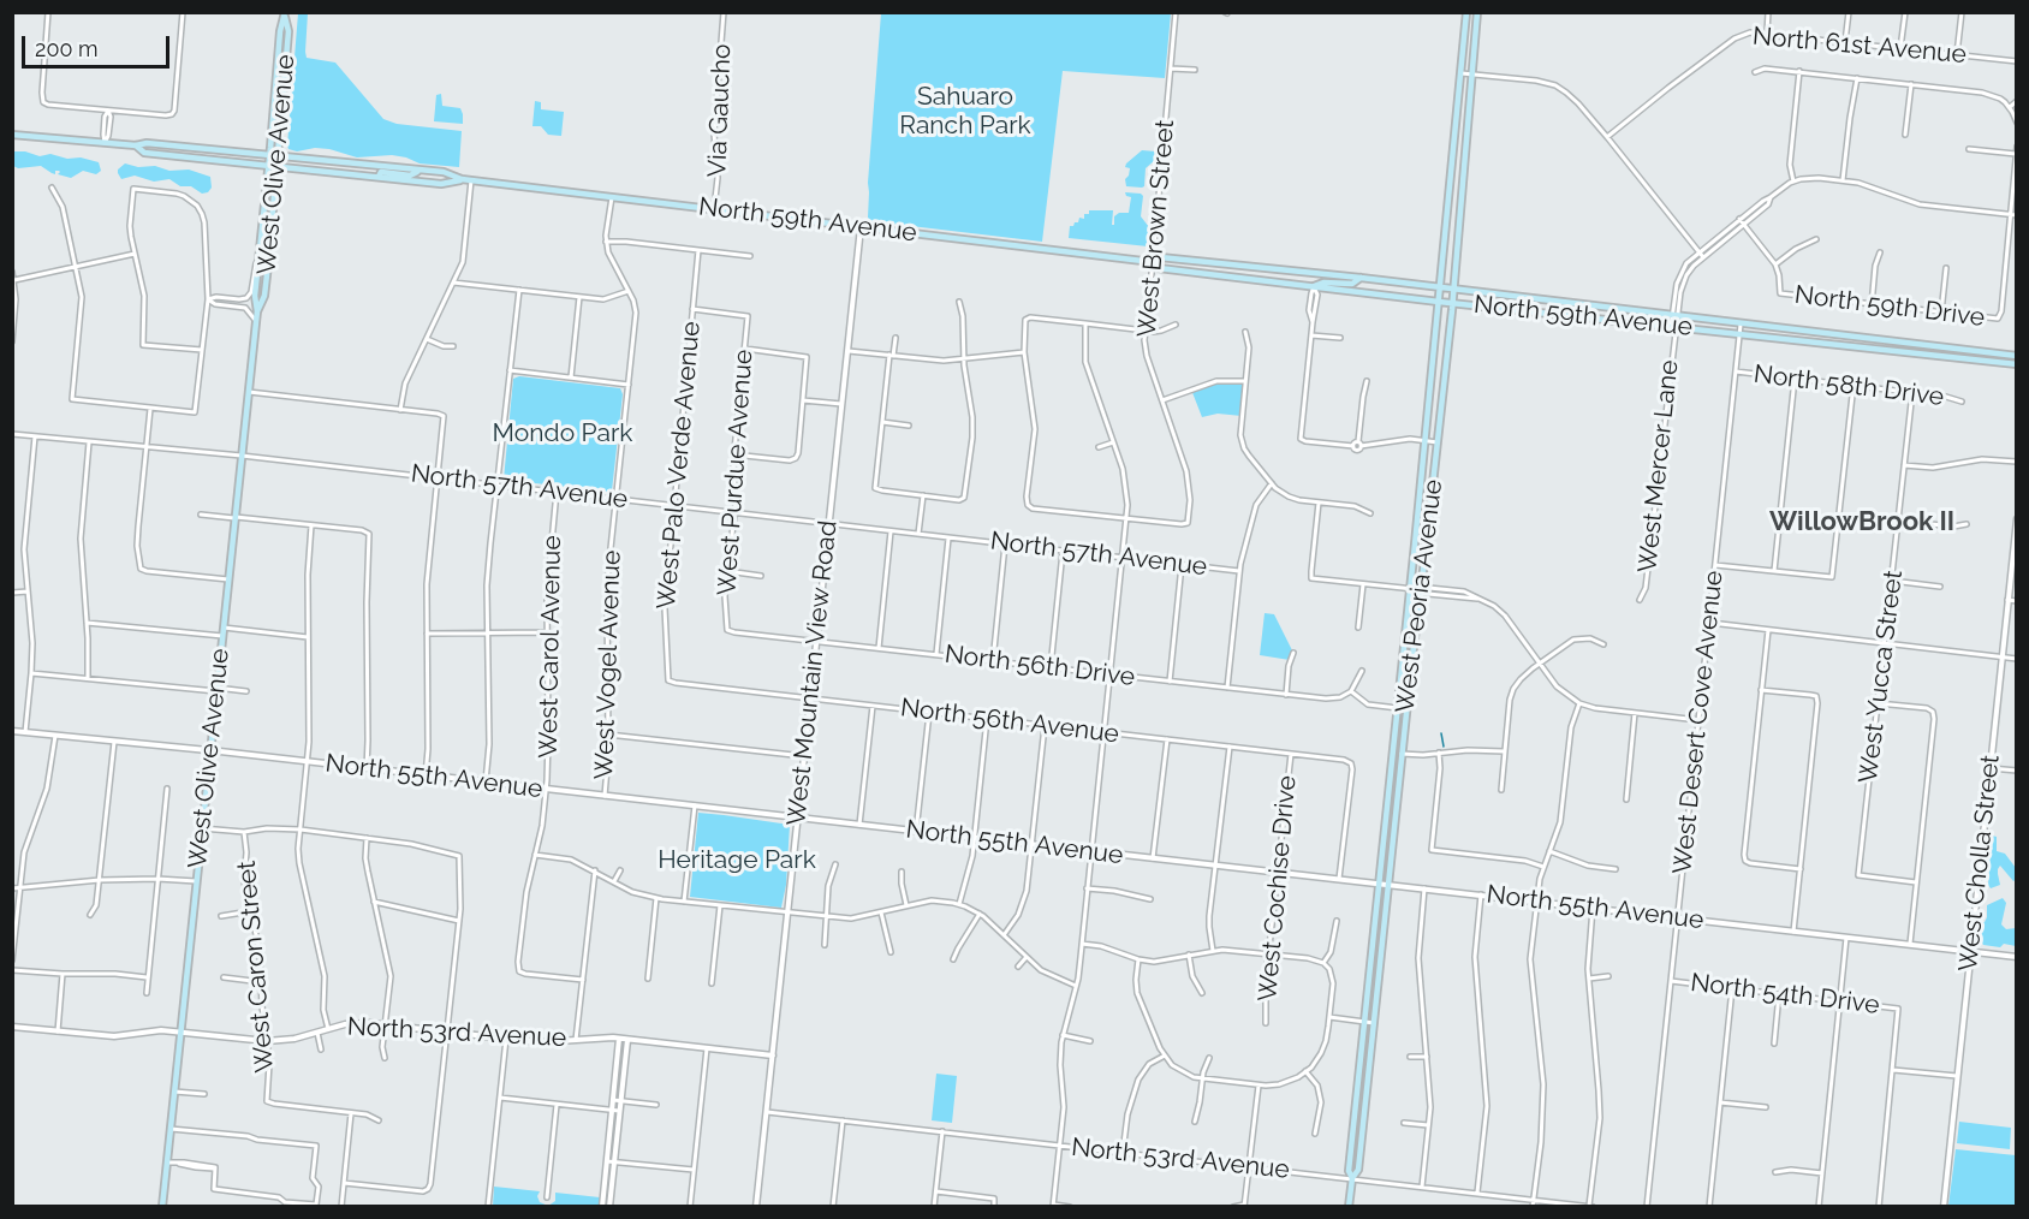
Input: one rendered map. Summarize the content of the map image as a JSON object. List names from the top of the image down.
{
  "streets": {
    "main road": ["West Olive Avenue", "North 59th Avenue", "West Peoria Avenue"],
    "street": [
      "North 61st Avenue",
      "Via Gaucho",
      "West Brown Street",
      "North 59th Drive",
      "North 58th Drive",
      "West Palo Verde Avenue",
      "West Mercer Lane",
      "West Purdue Avenue",
      "North 57th Avenue",
      "West Carol Avenue",
      "West Vogel Avenue",
      "North 56th Drive",
      "West Mountain View Road",
      "West Yucca Street",
      "North 56th Avenue",
      "West Desert Cove Avenue",
      "North 55th Avenue",
      "West Cholla Street",
      "West Cochise Drive",
      "West Caron Street",
      "North 54th Drive",
      "North 53rd Avenue"
    ]
  },
  "crossings": [
    ["Via Gaucho", "North 59th Avenue"],
    ["West Olive Avenue", "North 59th Avenue"],
    ["West Olive Avenue", "North 57th Avenue"],
    ["West Olive Avenue", "North 55th Avenue"],
    ["West Olive Avenue", "North 53rd Avenue"],
    ["North 59th Avenue", "West Brown Street"],
    ["North 59th Avenue", "West Mercer Lane"],
    ["North 59th Avenue", "West Peoria Avenue"],
    ["North 59th Avenue", "West Vogel Avenue"],
    ["North 59th Avenue", "West Mountain View Road"],
    ["North 59th Avenue", "West Desert Cove Avenue"],
    ["North 58th Drive", "West Yucca Street"],
    ["North 58th Drive", "West Desert Cove Avenue"],
    ["West Palo Verde Avenue", "West Purdue Avenue"],
    ["West Palo Verde Avenue", "North 57th Avenue"],
    ["West Palo Verde Avenue", "North 56th Avenue"],
    ["West Purdue Avenue", "North 57th Avenue"],
    ["West Purdue Avenue", "North 56th Drive"],
    ["North 57th Avenue", "West Carol Avenue"],
    ["North 57th Avenue", "West Vogel Avenue"],
    ["North 57th Avenue", "West Mountain View Road"],
    ["West Peoria Avenue", "North 55th Avenue"],
    ["West Peoria Avenue", "North 53rd Avenue"],
    ["West Carol Avenue", "North 55th Avenue"],
    ["West Vogel Avenue", "North 55th Avenue"],
    ["North 56th Drive", "West Mountain View Road"],
    ["West Mountain View Road", "North 56th Avenue"],
    ["West Mountain View Road", "North 55th Avenue"],
    ["West Mountain View Road", "North 53rd Avenue"],
    ["North 56th Avenue", "North 55th Avenue"],
    ["North 56th Avenue", "West Cochise Drive"],
    ["West Desert Cove Avenue", "North 55th Avenue"],
    ["West Desert Cove Avenue", "North 54th Drive"],
    ["North 55th Avenue", "West Cholla Street"],
    ["North 55th Avenue", "West Cochise Drive"],
    ["West Caron Street", "North 53rd Avenue"]
  ],
  "districts": ["WillowBrook II"],
  "parks": ["Sahuaro Ranch Park", "Mondo Park", "Heritage Park"],
  "scale_bar": "200 m"
}
